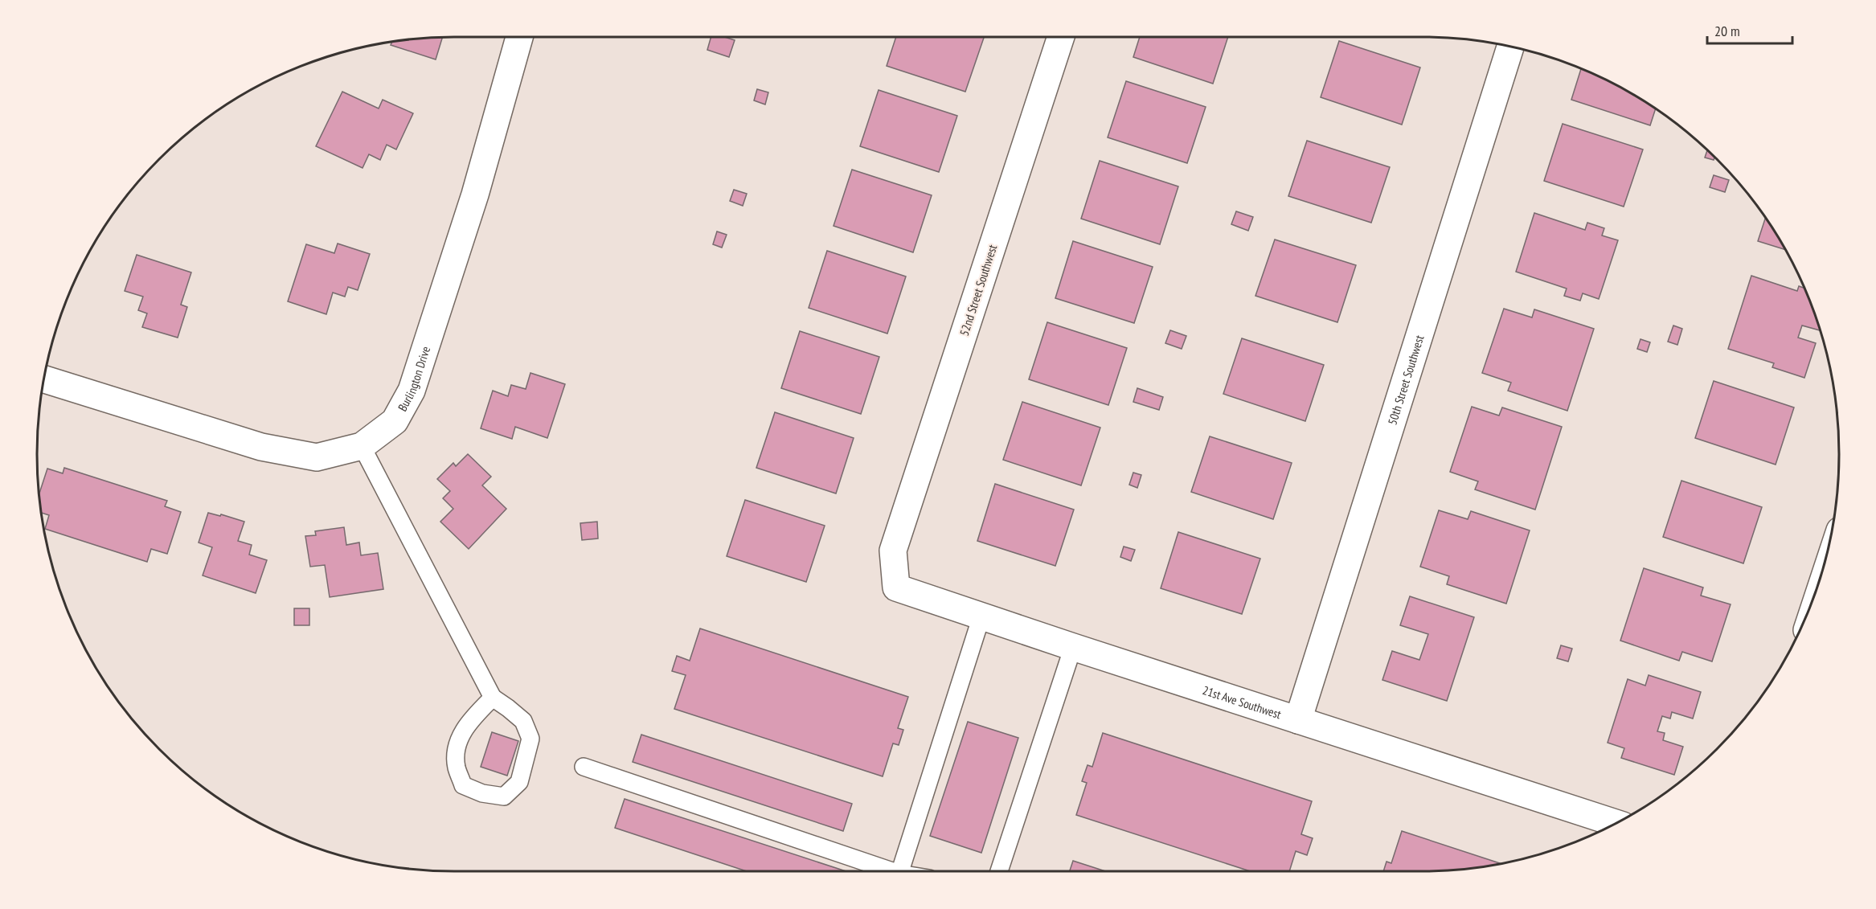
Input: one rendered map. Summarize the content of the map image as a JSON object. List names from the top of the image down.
{
  "streets": {
    "street": [
      "52nd Street Southwest",
      "Burlington Drive",
      "50th Street Southwest",
      "21st Ave Southwest"
    ]
  },
  "crossings": [
    ["52nd Street Southwest", "21st Ave Southwest"],
    ["50th Street Southwest", "21st Ave Southwest"]
  ],
  "scale_bar": "20 m"
}
